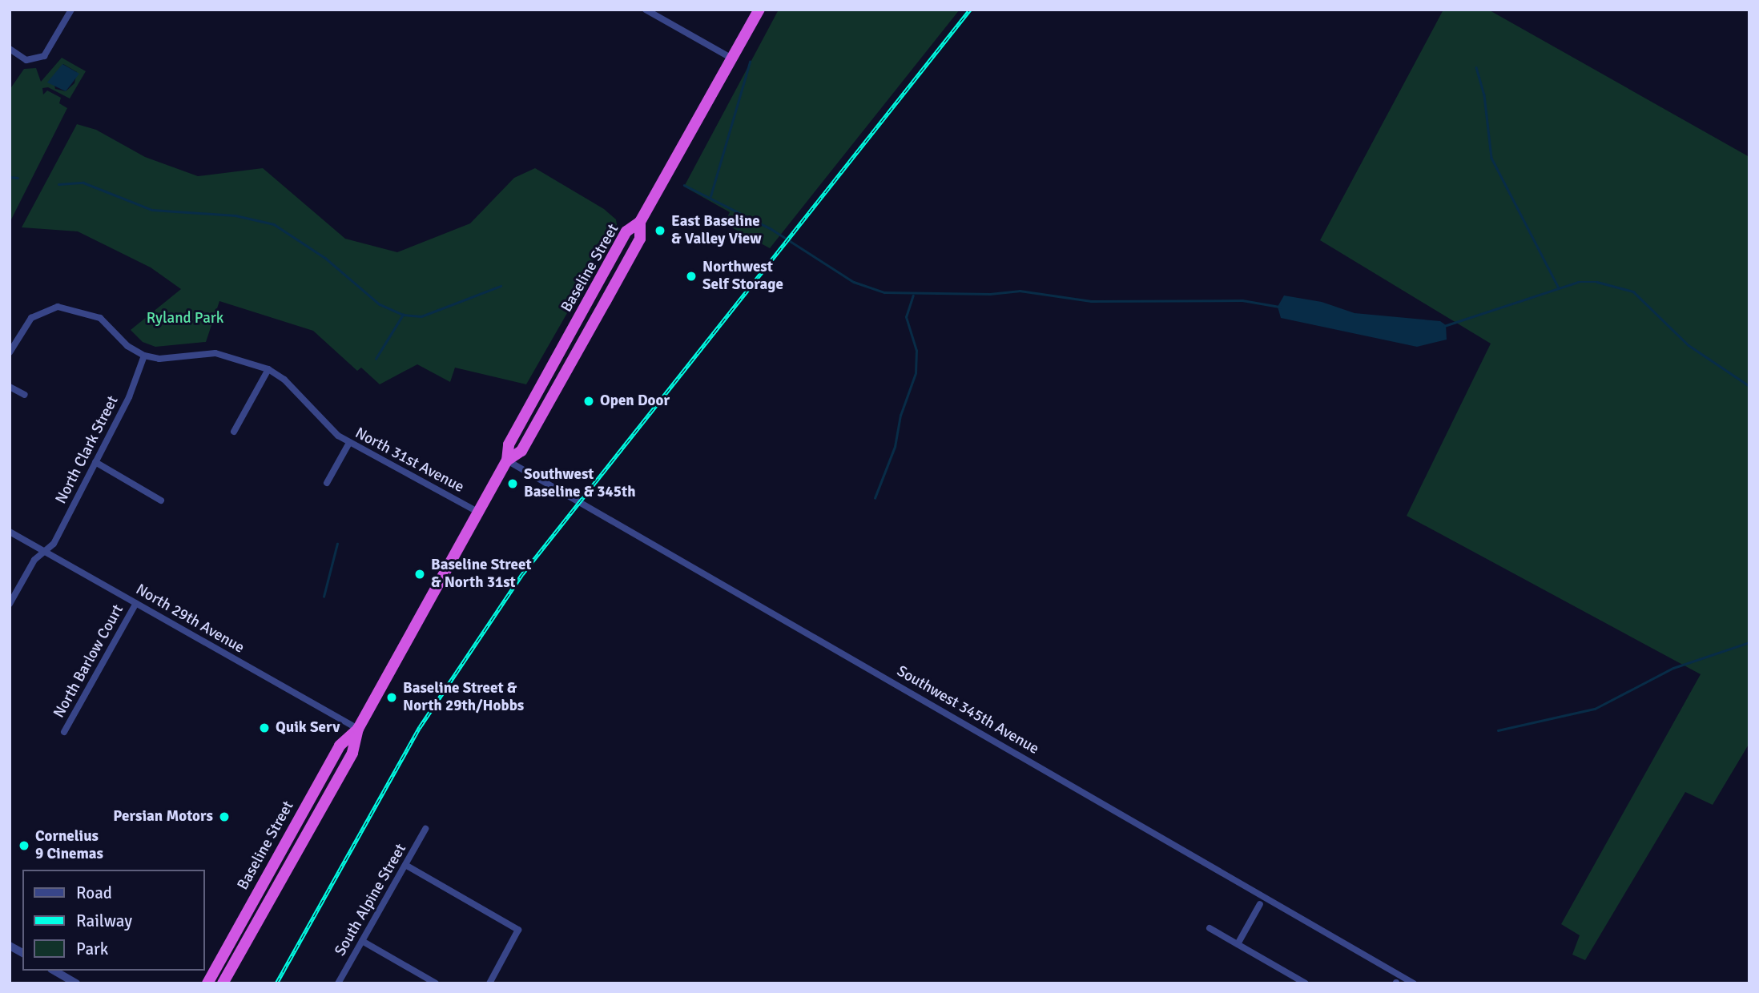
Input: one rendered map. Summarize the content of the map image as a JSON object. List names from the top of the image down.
{
  "streets": {
    "highway": ["Baseline Street"],
    "street": [
      "North Clark Street",
      "North 31st Avenue",
      "North 29th Avenue",
      "North Barlow Court",
      "Southwest 345th Avenue",
      "South Alpine Street"
    ]
  },
  "crossings": [
    ["Baseline Street", "North 31st Avenue"],
    ["Baseline Street", "North 29th Avenue"],
    ["Baseline Street", "Southwest 345th Avenue"],
    ["North Clark Street", "North 31st Avenue"],
    ["North Clark Street", "North 29th Avenue"],
    ["North 29th Avenue", "North Barlow Court"]
  ],
  "parks": ["Ryland Park"],
  "places": [
    "East Baseline & Valley View",
    "Northwest Self Storage",
    "Open Door",
    "Southwest Baseline & 345th",
    "Baseline Street & North 31st",
    "Baseline Street & North 29th/Hobbs",
    "Quik Serv",
    "Persian Motors",
    "Cornelius 9 Cinemas"
  ],
  "legend": ["Road", "Railway", "Park"]
}
